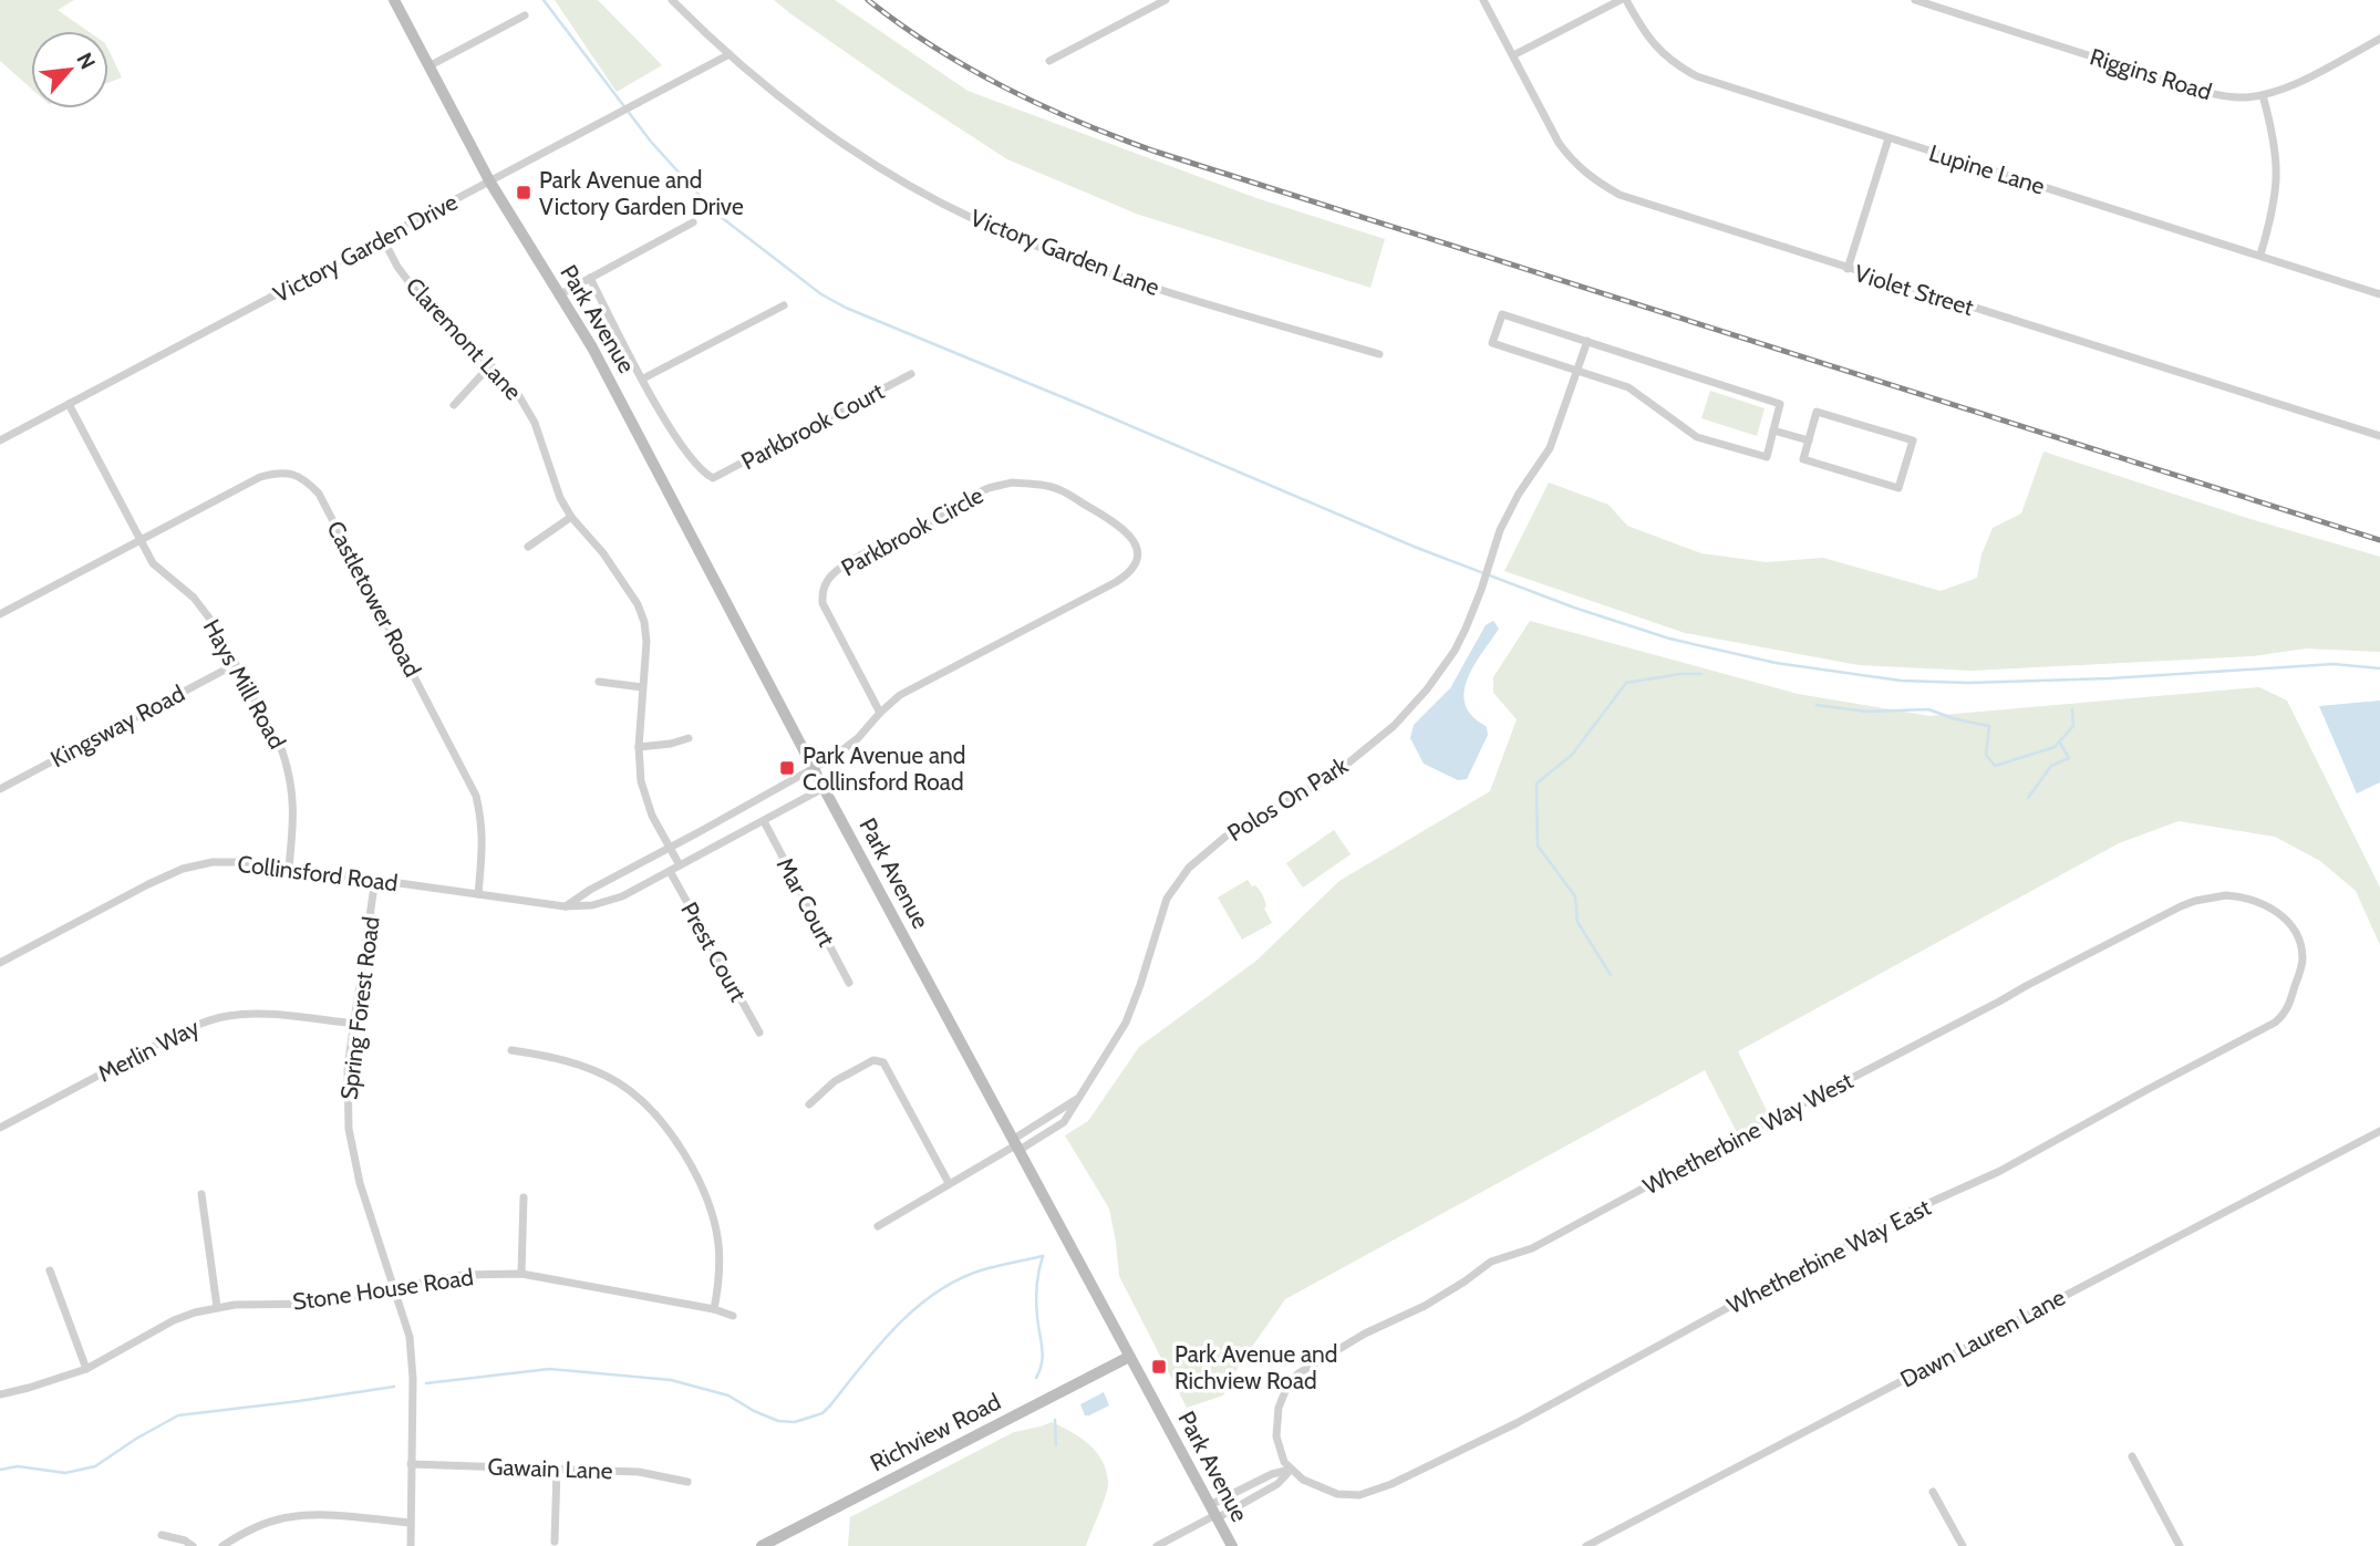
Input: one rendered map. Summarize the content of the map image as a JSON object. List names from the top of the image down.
{
  "streets": {
    "main road": ["Park Avenue", "Richview Road"],
    "street": [
      "Riggins Road",
      "Lupine Lane",
      "Victory Garden Drive",
      "Victory Garden Lane",
      "Violet Street",
      "Claremont Lane",
      "Parkbrook Court",
      "Parkbrook Circle",
      "Castletower Road",
      "Hays Mill Road",
      "Kingsway Road",
      "Polos On Park",
      "Collinsford Road",
      "Mar Court",
      "Prest Court",
      "Spring Forest Road",
      "Merlin Way",
      "Whetherbine Way West",
      "Whetherbine Way East",
      "Stone House Road",
      "Dawn Lauren Lane",
      "Gawain Lane"
    ]
  },
  "crossings": [
    ["Victory Garden Drive", "Victory Garden Lane"],
    ["Victory Garden Drive", "Park Avenue"],
    ["Victory Garden Drive", "Claremont Lane"],
    ["Victory Garden Drive", "Hays Mill Road"],
    ["Park Avenue", "Parkbrook Circle"],
    ["Park Avenue", "Polos On Park"],
    ["Park Avenue", "Collinsford Road"],
    ["Park Avenue", "Richview Road"],
    ["Claremont Lane", "Collinsford Road"],
    ["Castletower Road", "Hays Mill Road"],
    ["Castletower Road", "Collinsford Road"],
    ["Hays Mill Road", "Kingsway Road"],
    ["Hays Mill Road", "Collinsford Road"],
    ["Collinsford Road", "Mar Court"],
    ["Collinsford Road", "Prest Court"],
    ["Collinsford Road", "Spring Forest Road"],
    ["Spring Forest Road", "Merlin Way"],
    ["Spring Forest Road", "Stone House Road"],
    ["Spring Forest Road", "Gawain Lane"],
    ["Whetherbine Way West", "Whetherbine Way East"]
  ],
  "places": {
    "transit": ["Park Avenue and Victory Garden Drive", "Park Avenue and Collinsford Road", "Park Avenue and Richview Road"]
  },
  "north": "top right"
}
